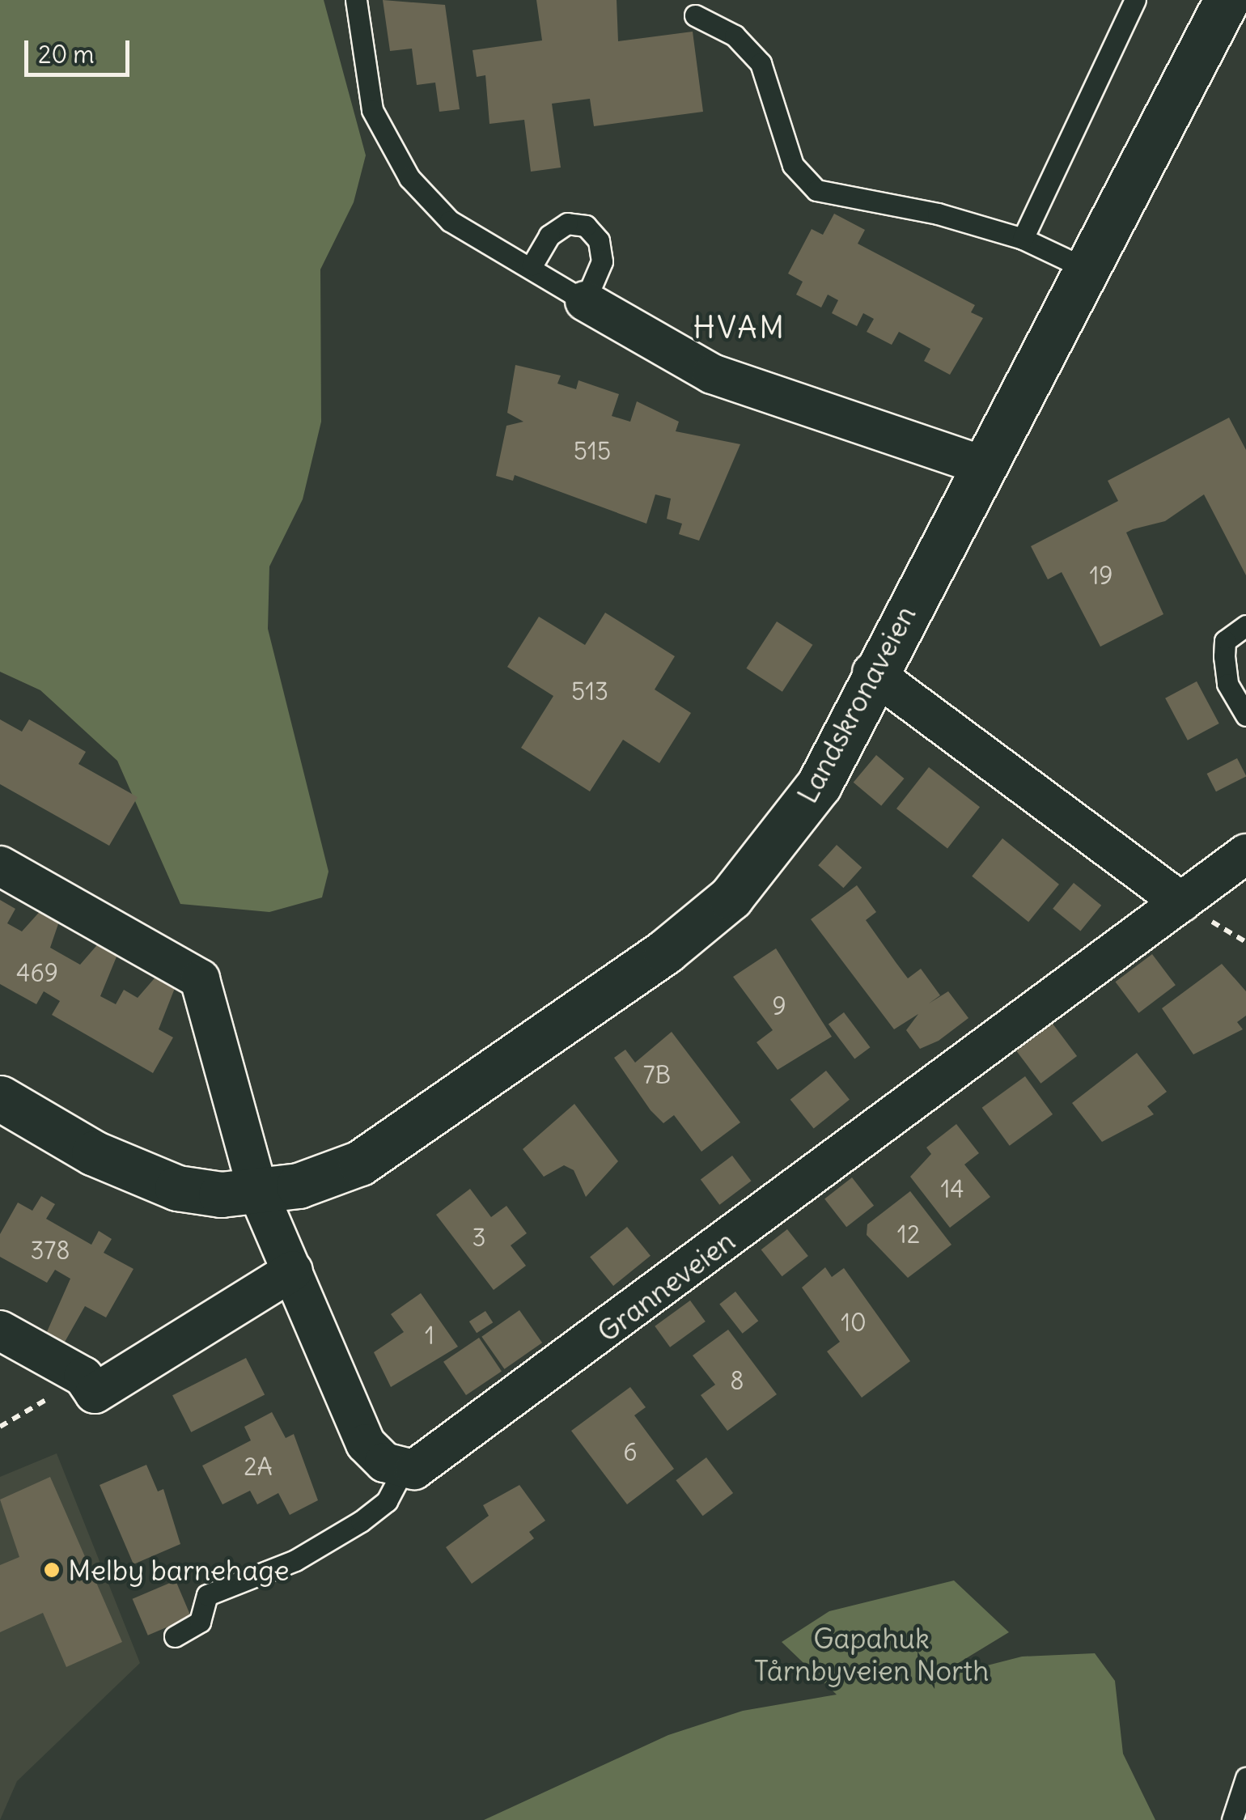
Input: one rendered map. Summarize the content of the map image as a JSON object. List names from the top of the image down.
{
  "streets": {
    "street": ["Landskronaveien", "Granneveien"]
  },
  "districts": ["HVAM"],
  "parks": ["Gapahuk Tårnbyveien North"],
  "places": ["Melby barnehage"],
  "house_numbers": [
    "515",
    "19",
    "513",
    "469",
    "9",
    "7B",
    "14",
    "12",
    "3",
    "378",
    "10",
    "1",
    "8",
    "6",
    "2A"
  ],
  "scale_bar": "20 m"
}
